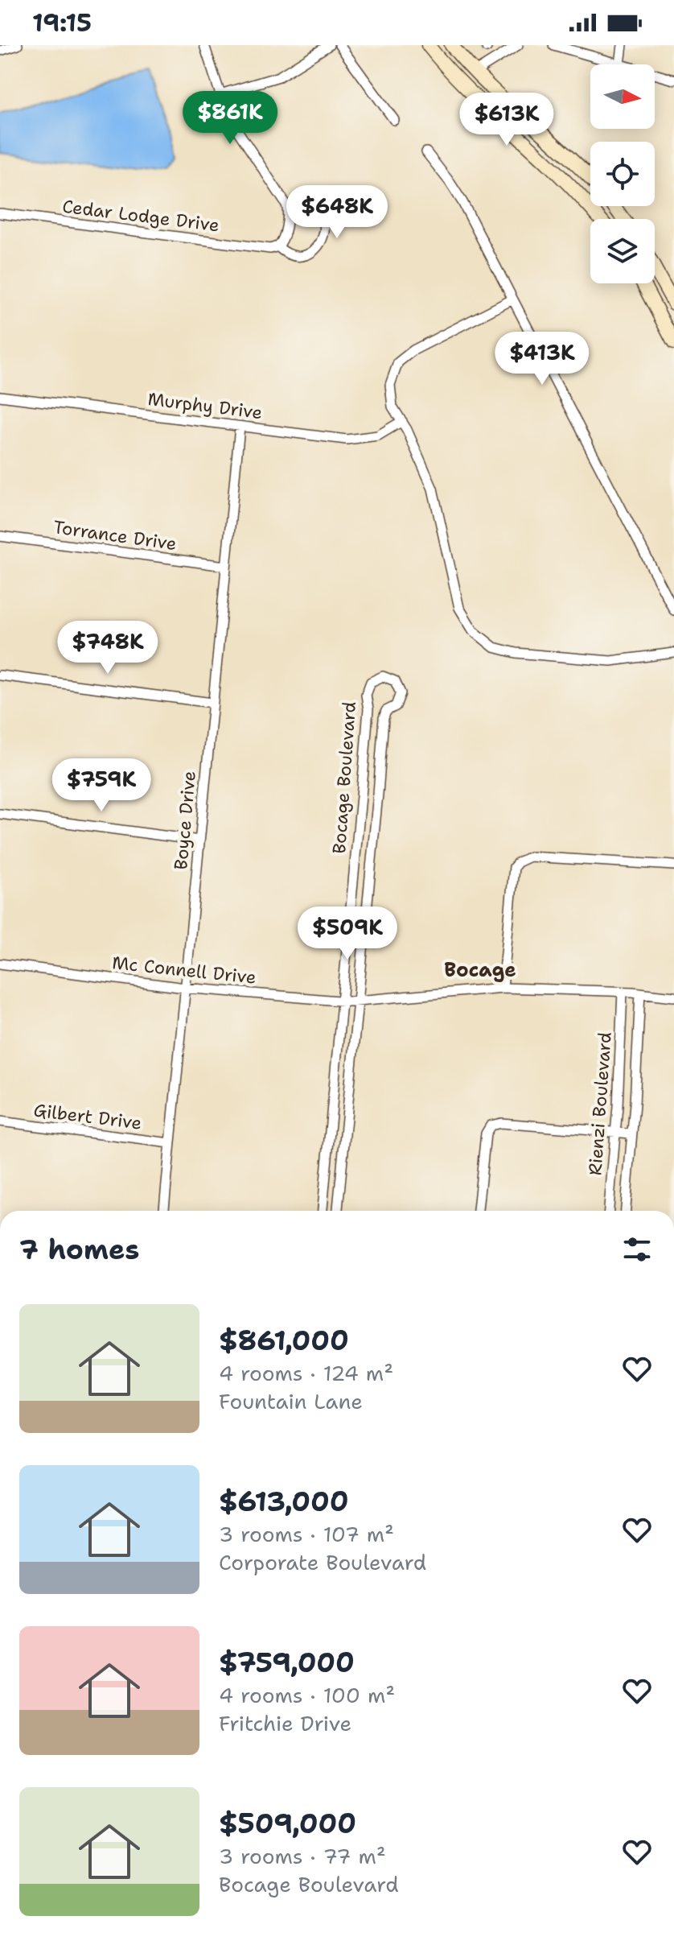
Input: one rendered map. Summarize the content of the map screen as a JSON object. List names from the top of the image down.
{
  "streets": {
    "street": [
      "Cedar Lodge Drive",
      "Murphy Drive",
      "Torrance Drive",
      "Bocage Boulevard",
      "Boyce Drive",
      "Mc Connell Drive",
      "Rienzi Boulevard",
      "Gilbert Drive"
    ]
  },
  "crossings": [
    ["Murphy Drive", "Boyce Drive"],
    ["Torrance Drive", "Boyce Drive"],
    ["Bocage Boulevard", "Mc Connell Drive"],
    ["Boyce Drive", "Mc Connell Drive"],
    ["Boyce Drive", "Gilbert Drive"],
    ["Mc Connell Drive", "Rienzi Boulevard"]
  ],
  "districts": ["Bocage"],
  "north": "right",
  "page": {
    "status": "19:15",
    "price": [
      "$861K",
      "$613K",
      "$648K",
      "$413K",
      "$748K",
      "$759K",
      "$509K"
    ],
    "heading": "7 homes",
    "list": [
      {
        "name": "$861,000",
        "note": "4 rooms · 124 m² · Fountain Lane"
      },
      {
        "name": "$613,000",
        "note": "3 rooms · 107 m² · Corporate Boulevard"
      },
      {
        "name": "$759,000",
        "note": "4 rooms · 100 m² · Fritchie Drive"
      },
      {
        "name": "$509,000",
        "note": "3 rooms · 77 m² · Bocage Boulevard"
      }
    ]
  }
}
